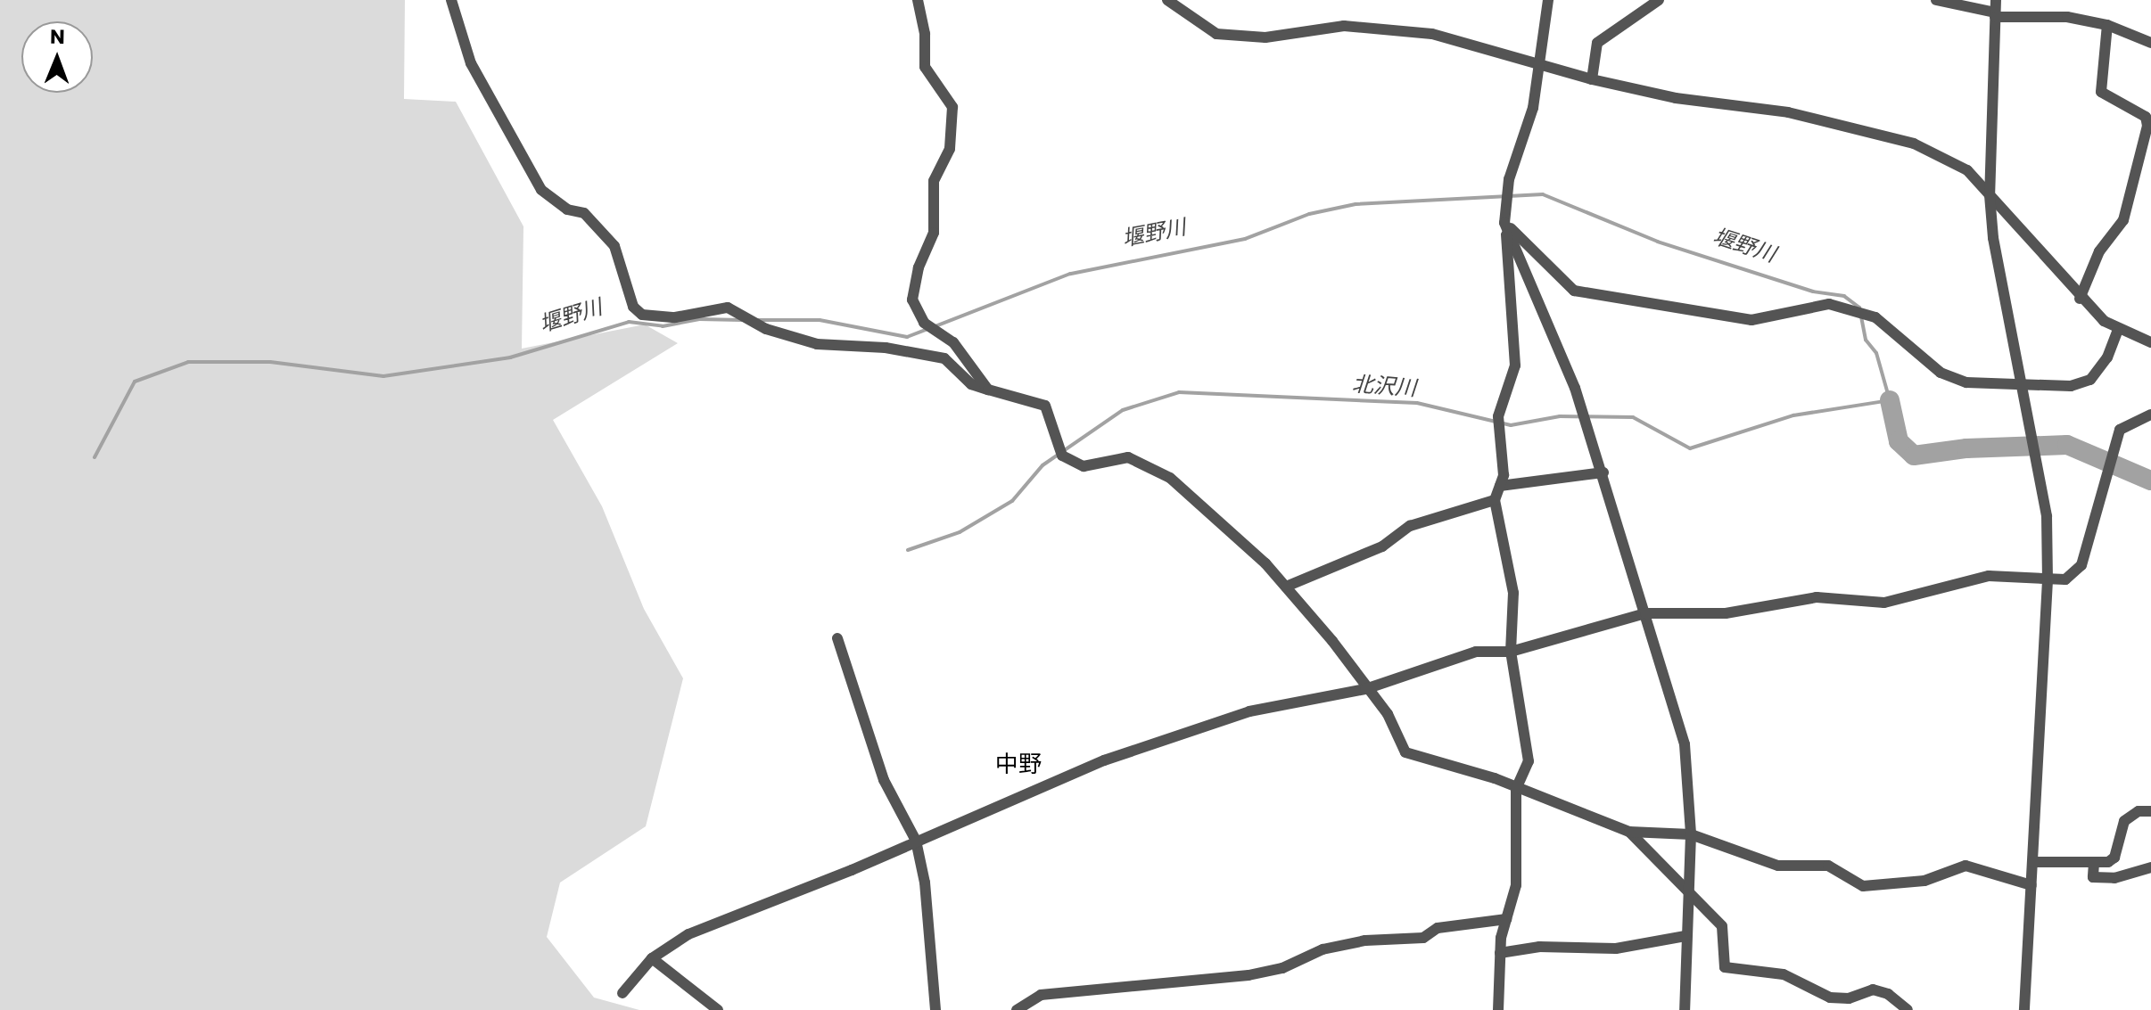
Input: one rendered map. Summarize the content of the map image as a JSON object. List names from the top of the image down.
{
  "districts": ["中野"],
  "water": ["堰野川", "北沢川"],
  "north": "top"
}
